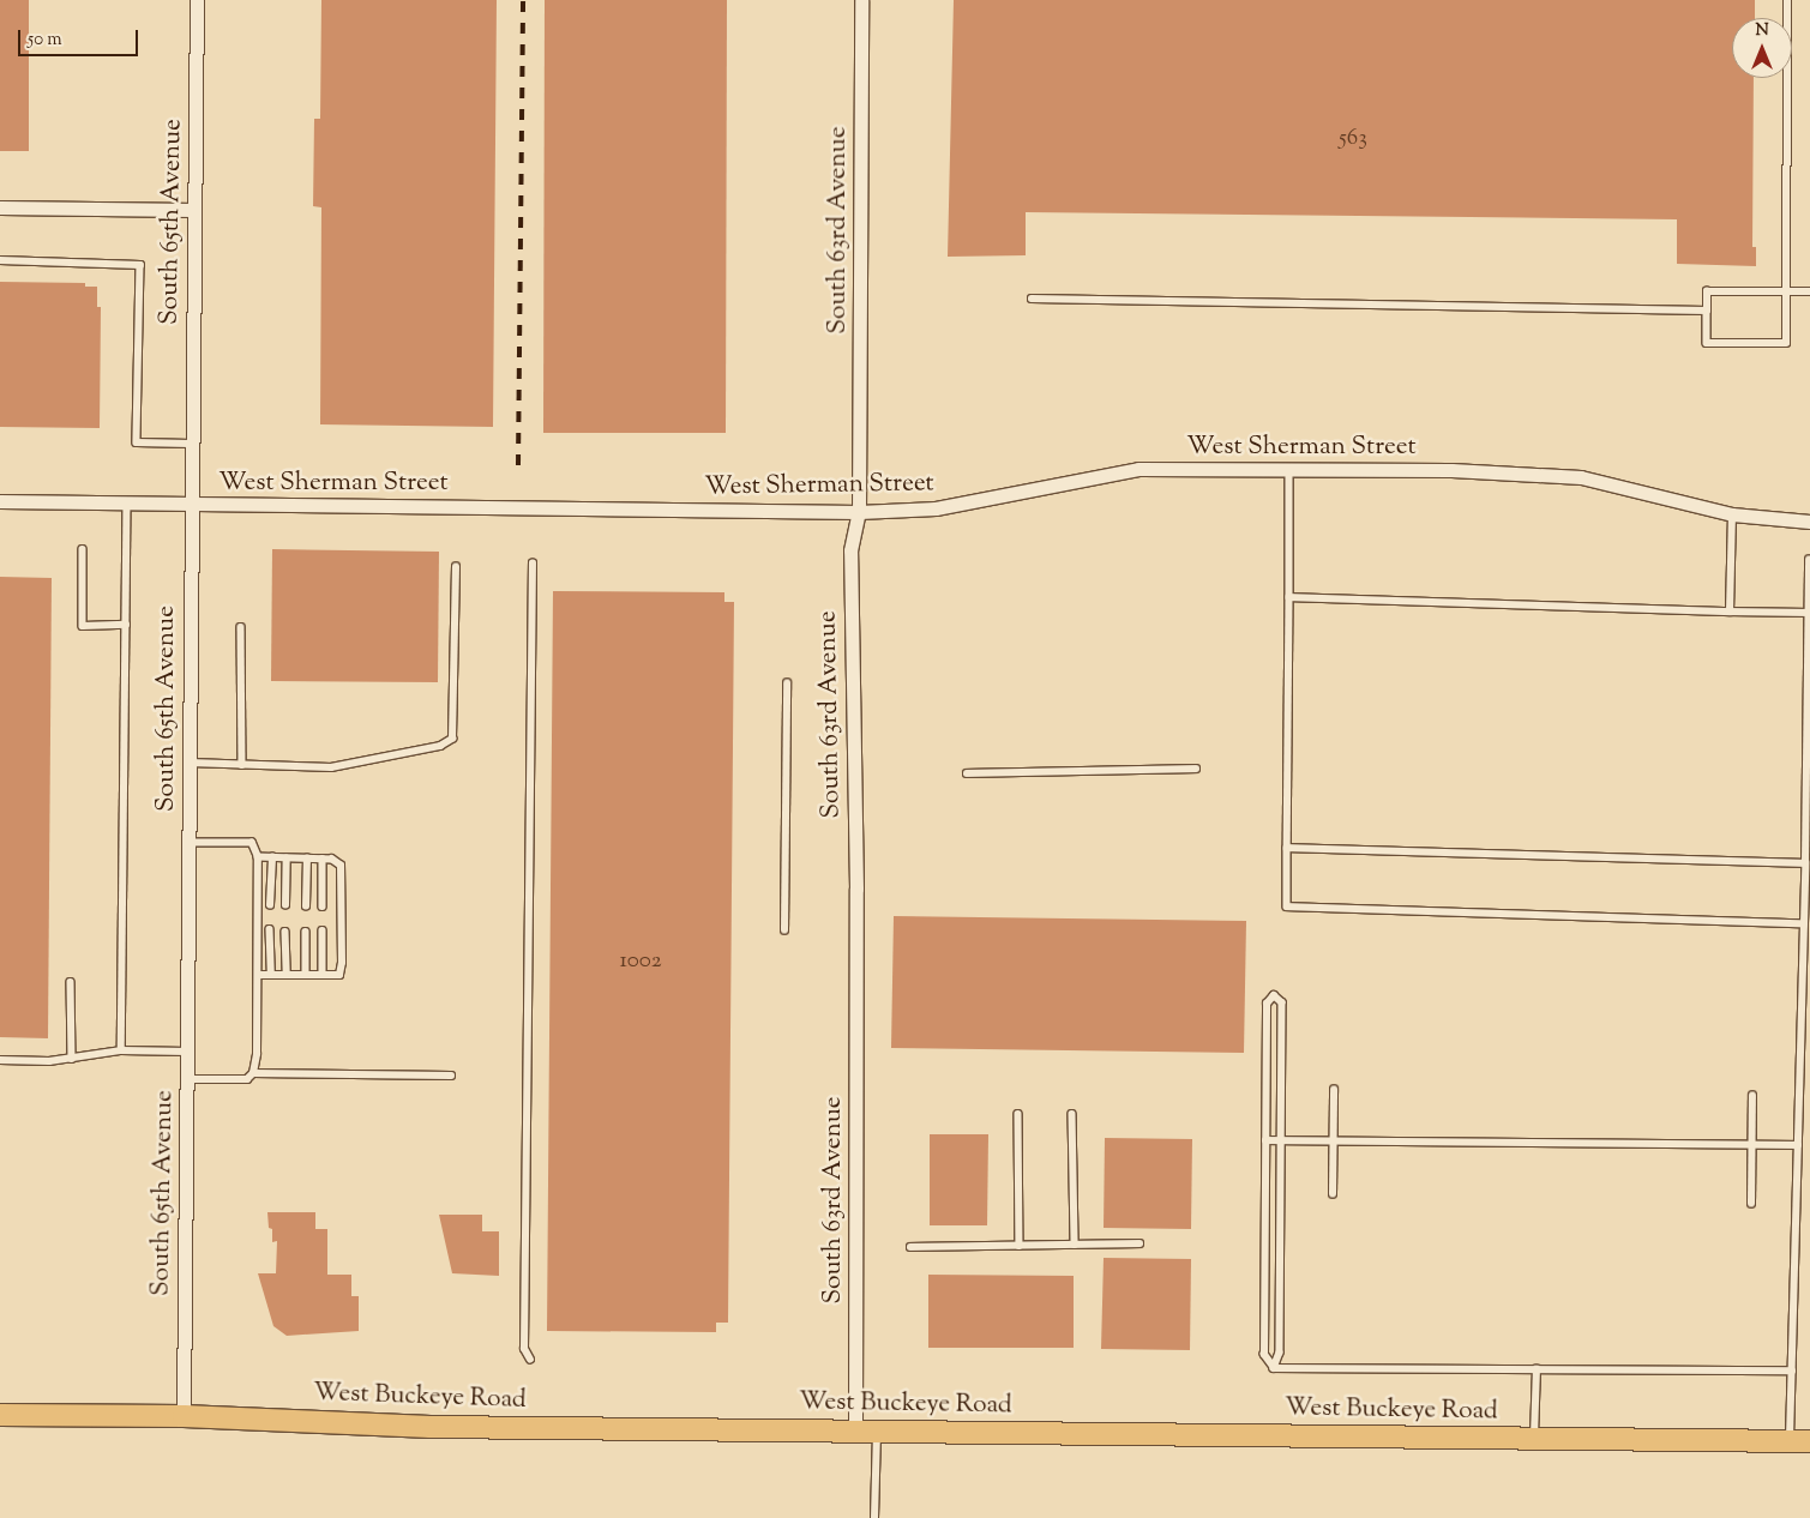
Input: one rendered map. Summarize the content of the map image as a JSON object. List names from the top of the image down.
{
  "streets": {
    "main road": ["West Buckeye Road"],
    "street": ["South 65th Avenue", "South 63rd Avenue", "West Sherman Street"]
  },
  "crossings": [
    ["South 65th Avenue", "West Sherman Street"],
    ["South 65th Avenue", "West Buckeye Road"],
    ["South 63rd Avenue", "West Sherman Street"],
    ["South 63rd Avenue", "West Buckeye Road"]
  ],
  "house_numbers": ["563", "1002"],
  "scale_bar": "50 m",
  "north": "top"
}
